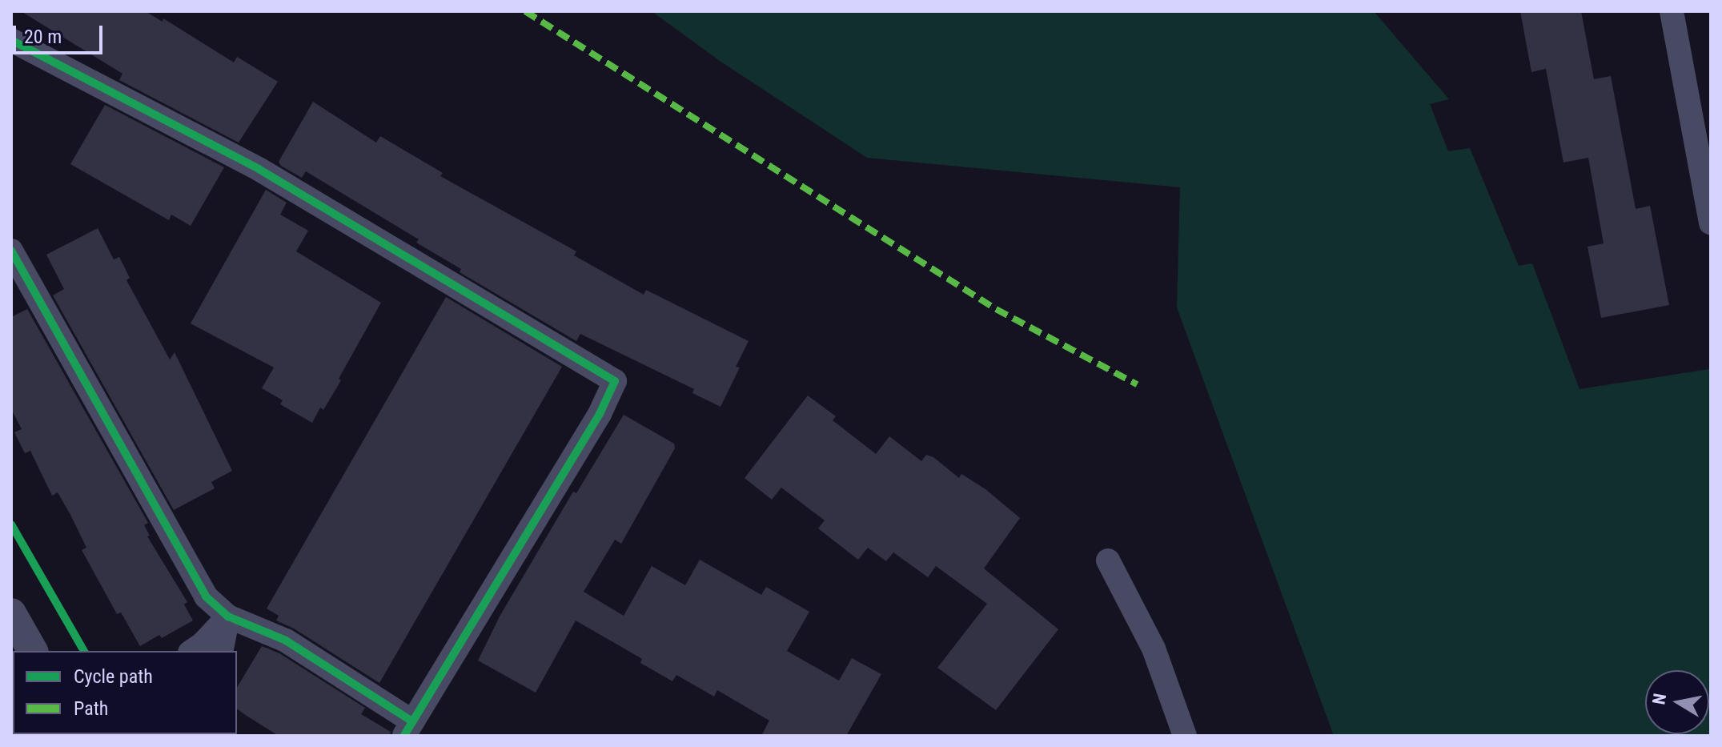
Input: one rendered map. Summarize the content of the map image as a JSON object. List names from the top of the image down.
{
  "legend": ["Cycle path", "Path"],
  "scale_bar": "20 m",
  "north": "left"
}
